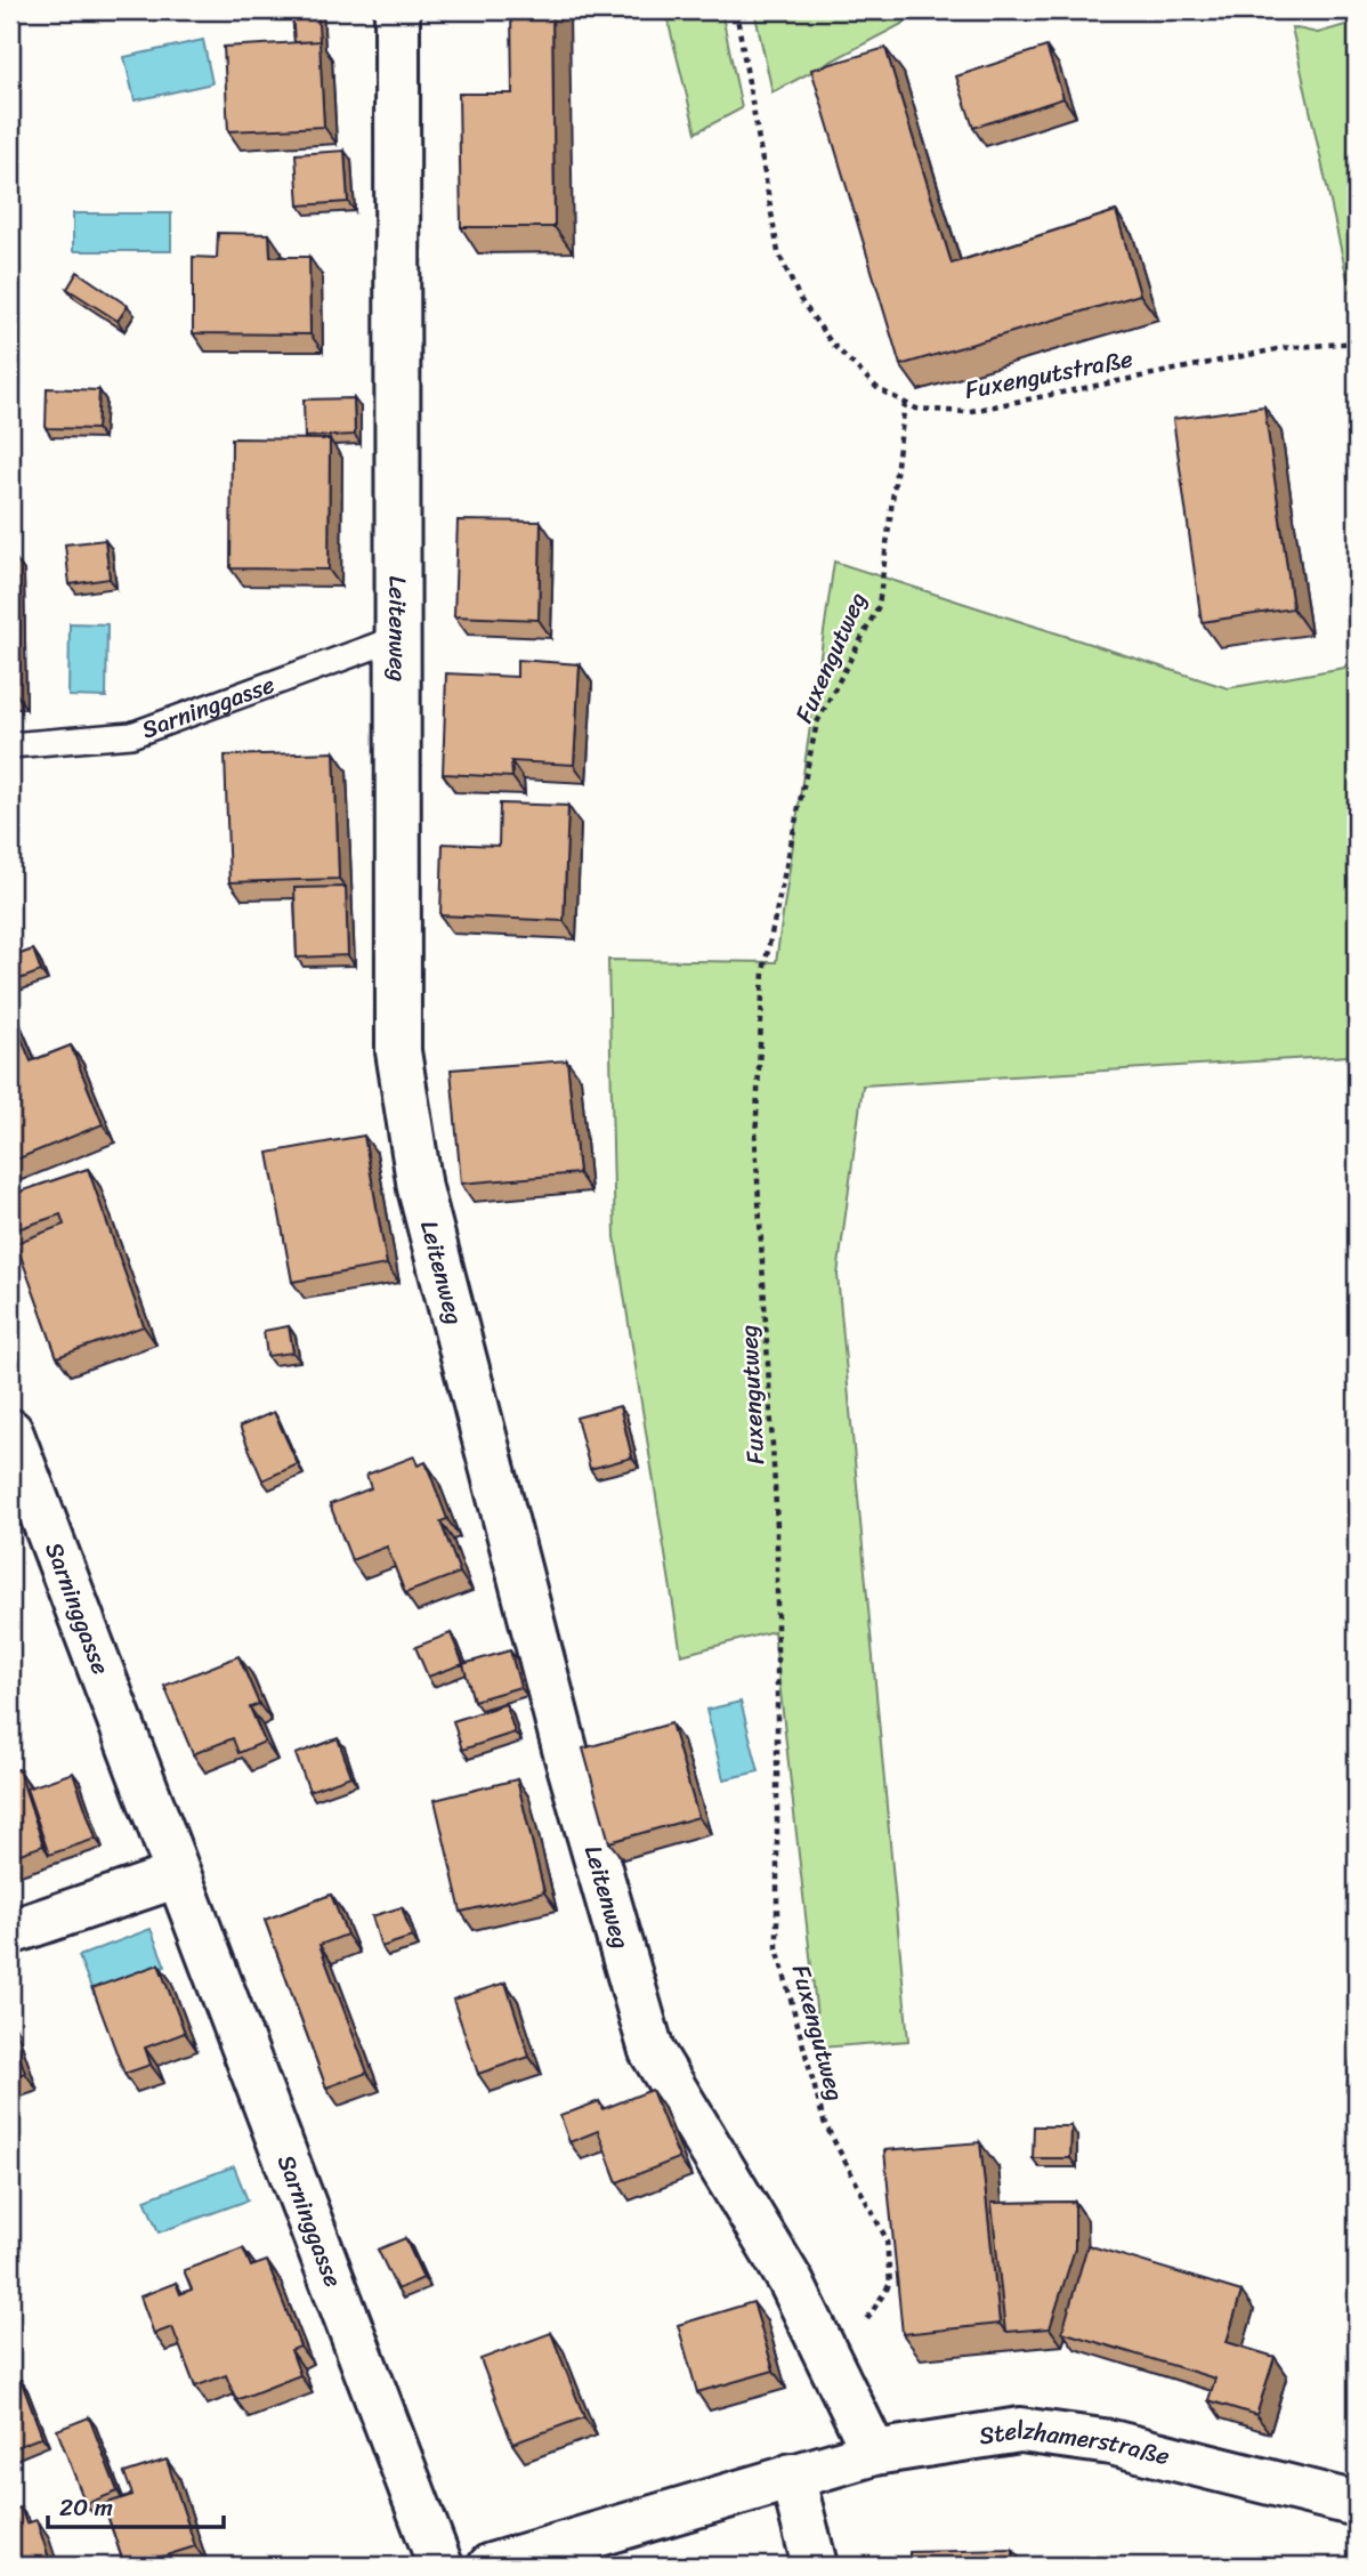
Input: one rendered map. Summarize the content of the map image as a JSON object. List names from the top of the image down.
{
  "streets": {
    "street": ["Leitenweg", "Sarninggasse", "Stelzhamerstraße"],
    "path": ["Fuxengutstraße", "Fuxengutweg"]
  },
  "crossings": [
    ["Fuxengutstraße", "Fuxengutweg"],
    ["Leitenweg", "Fuxengutweg"],
    ["Leitenweg", "Sarninggasse"],
    ["Leitenweg", "Stelzhamerstraße"]
  ],
  "scale_bar": "20 m"
}
